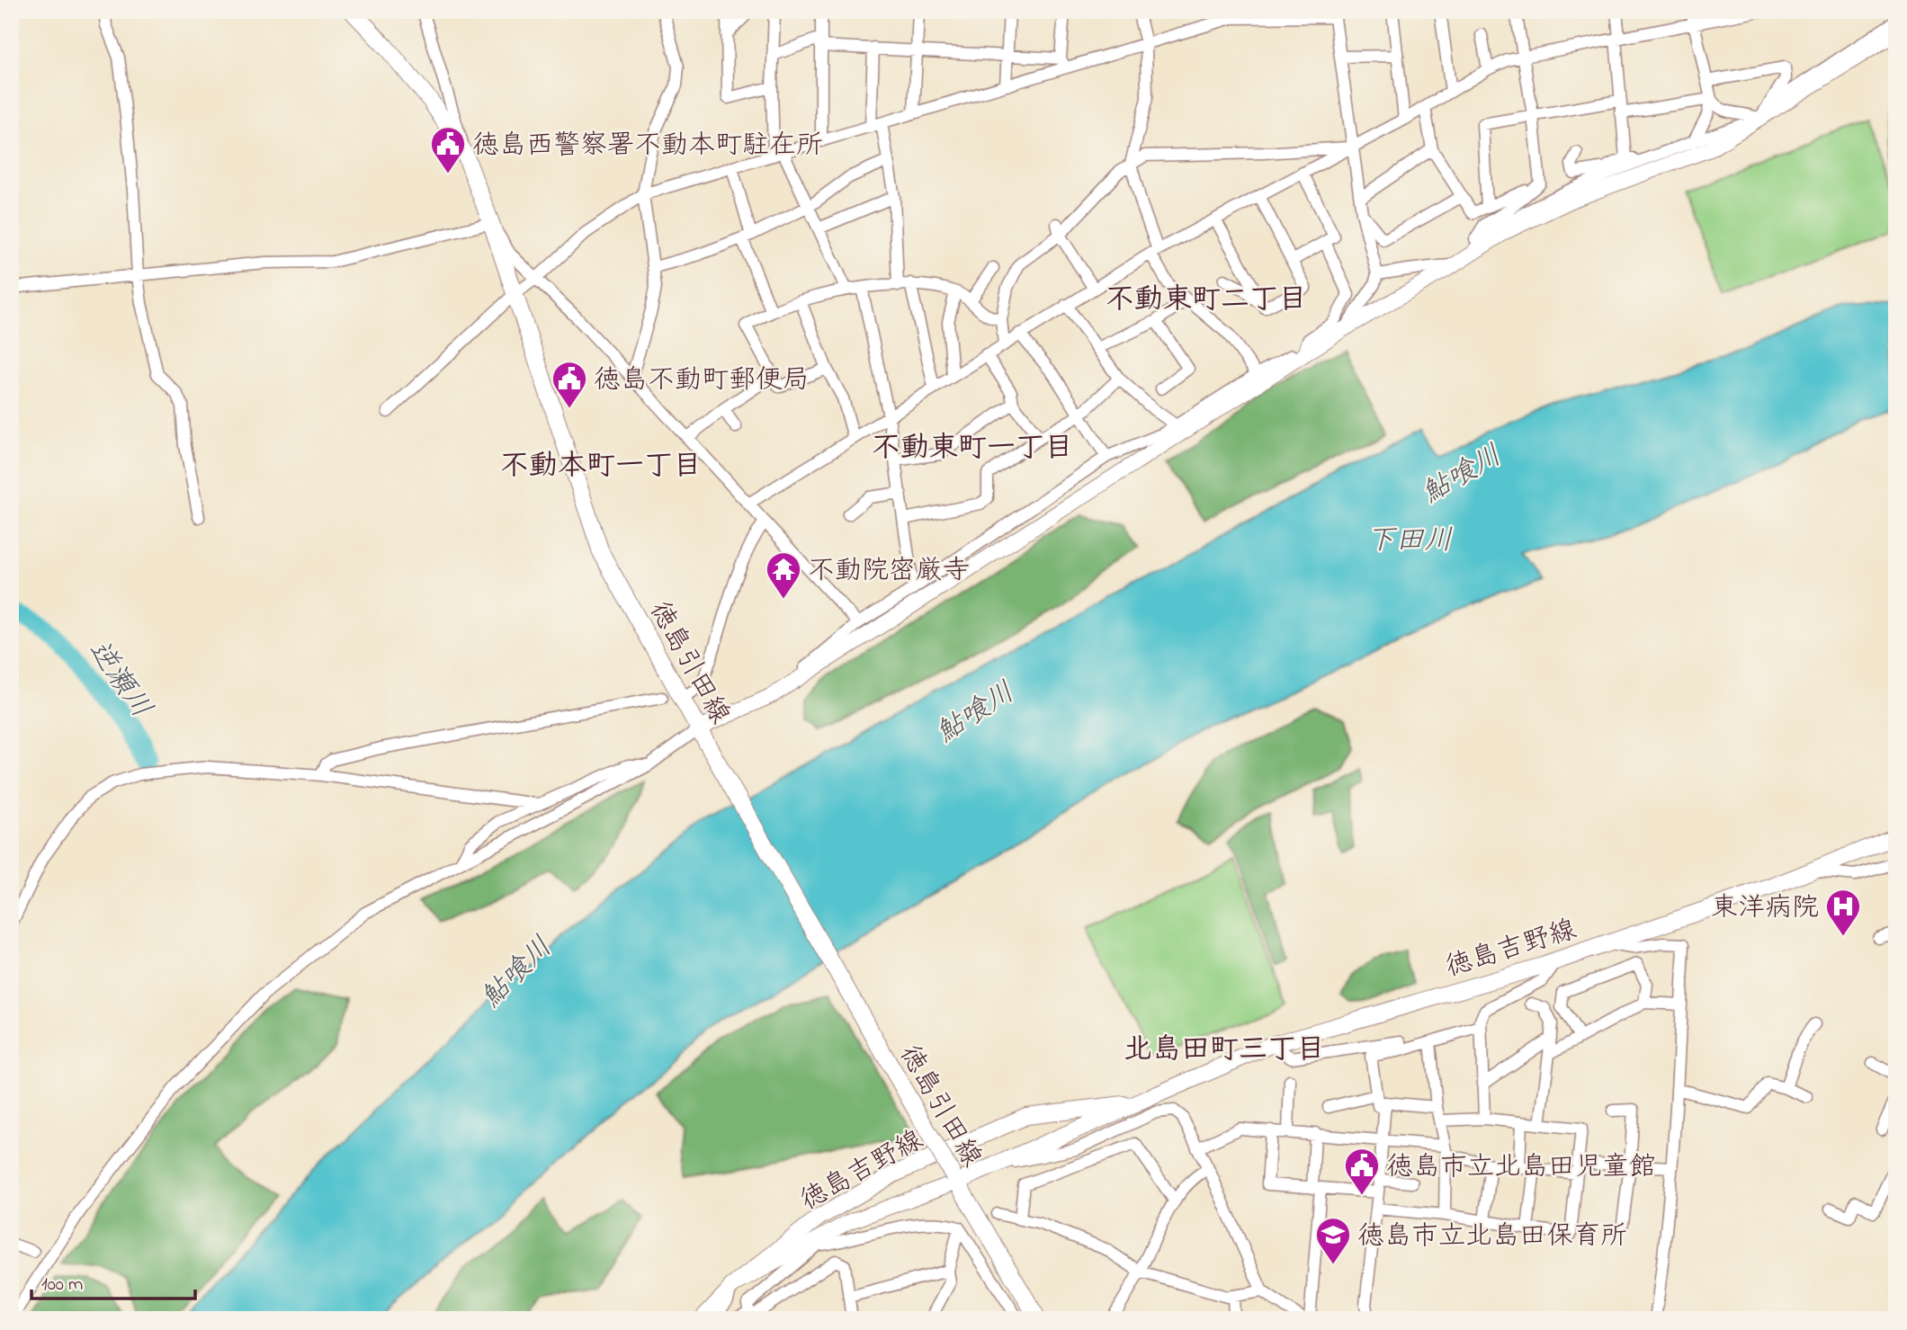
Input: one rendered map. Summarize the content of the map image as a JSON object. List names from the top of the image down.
{
  "streets": {
    "main road": ["徳島引田線", "徳島吉野線"]
  },
  "crossings": [
    ["徳島引田線", "徳島吉野線"]
  ],
  "districts": [
    "不動東町二丁目",
    "不動東町一丁目",
    "不動本町一丁目",
    "北島田町三丁目"
  ],
  "water": ["鮎喰川", "下田川", "逆瀬川"],
  "places": {
    "public building": ["徳島西警察署不動本町駐在所", "徳島不動町郵便局", "徳島市立北島田児童館"],
    "temple": ["不動院密厳寺"],
    "hospital": ["東洋病院"],
    "school or university": ["徳島市立北島田保育所"]
  },
  "scale_bar": "100 m"
}
